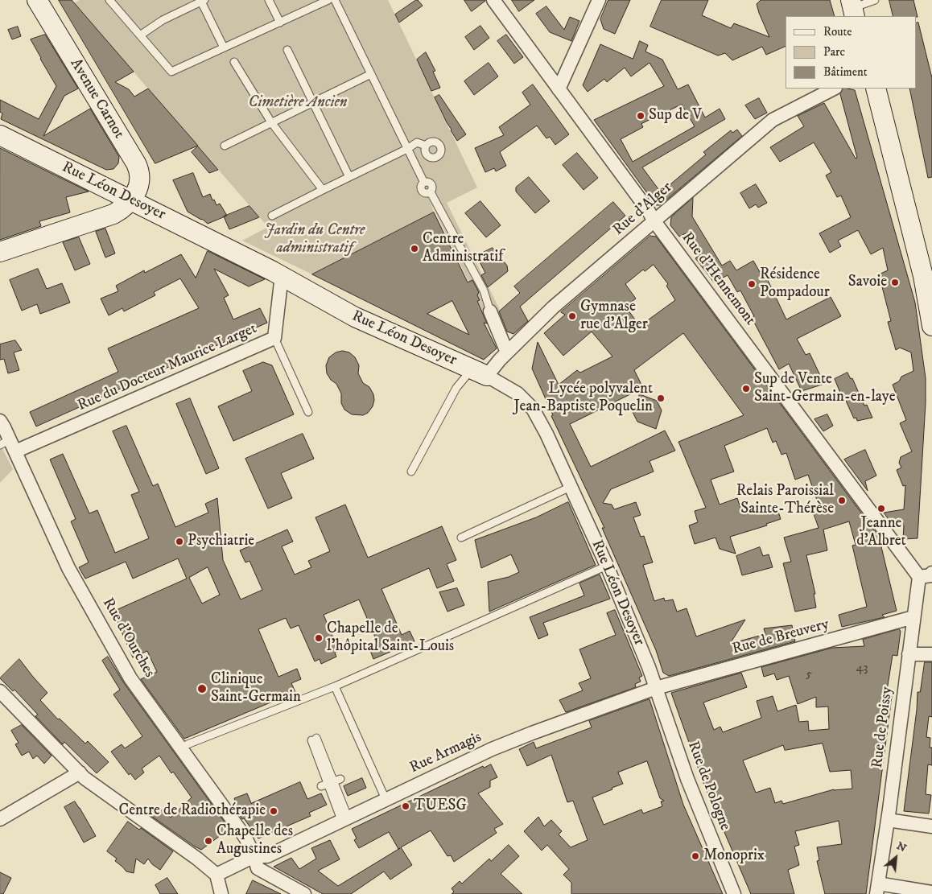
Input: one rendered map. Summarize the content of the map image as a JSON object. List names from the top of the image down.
{
  "streets": {
    "street": [
      "Avenue Carnot",
      "Rue Léon Desoyer",
      "Rue d'Alger",
      "Rue d'Hennemont",
      "Rue du Docteur Maurice Larget",
      "Rue de Breuvery",
      "Rue d'Ourches",
      "Rue de Poissy",
      "Rue Armagis",
      "Rue de Pologne"
    ]
  },
  "crossings": [
    ["Avenue Carnot", "Rue Léon Desoyer"],
    ["Rue Léon Desoyer", "Rue d'Alger"],
    ["Rue Léon Desoyer", "Rue du Docteur Maurice Larget"],
    ["Rue Léon Desoyer", "Rue de Breuvery"],
    ["Rue Léon Desoyer", "Rue Armagis"],
    ["Rue Léon Desoyer", "Rue de Pologne"],
    ["Rue d'Alger", "Rue d'Hennemont"],
    ["Rue d'Hennemont", "Rue de Poissy"],
    ["Rue du Docteur Maurice Larget", "Rue d'Ourches"],
    ["Rue de Breuvery", "Rue de Poissy"],
    ["Rue de Breuvery", "Rue Armagis"],
    ["Rue de Breuvery", "Rue de Pologne"],
    ["Rue d'Ourches", "Rue Armagis"],
    ["Rue Armagis", "Rue de Pologne"]
  ],
  "parks": ["Cimetière Ancien", "Jardin du Centre administratif"],
  "places": [
    "Sup de V",
    "Centre Administratif",
    "Savoie",
    "Résidence Pompadour",
    "Gymnase rue d'Alger",
    "Sup de Vente Saint-Germain-en-laye",
    "Lycée polyvalent Jean-Baptiste Poquelin",
    "Relais Paroissial Sainte-Thérèse",
    "Jeanne d’Albret",
    "Psychiatrie",
    "Chapelle de l'hôpital Saint-Louis",
    "Clinique Saint-Germain",
    "TUESG",
    "Centre de Radiothérapie",
    "Chapelle des Augustines",
    "Monoprix"
  ],
  "house_numbers": ["43", "5"],
  "legend": ["Route", "Parc", "Bâtiment"],
  "north": "top right"
}
